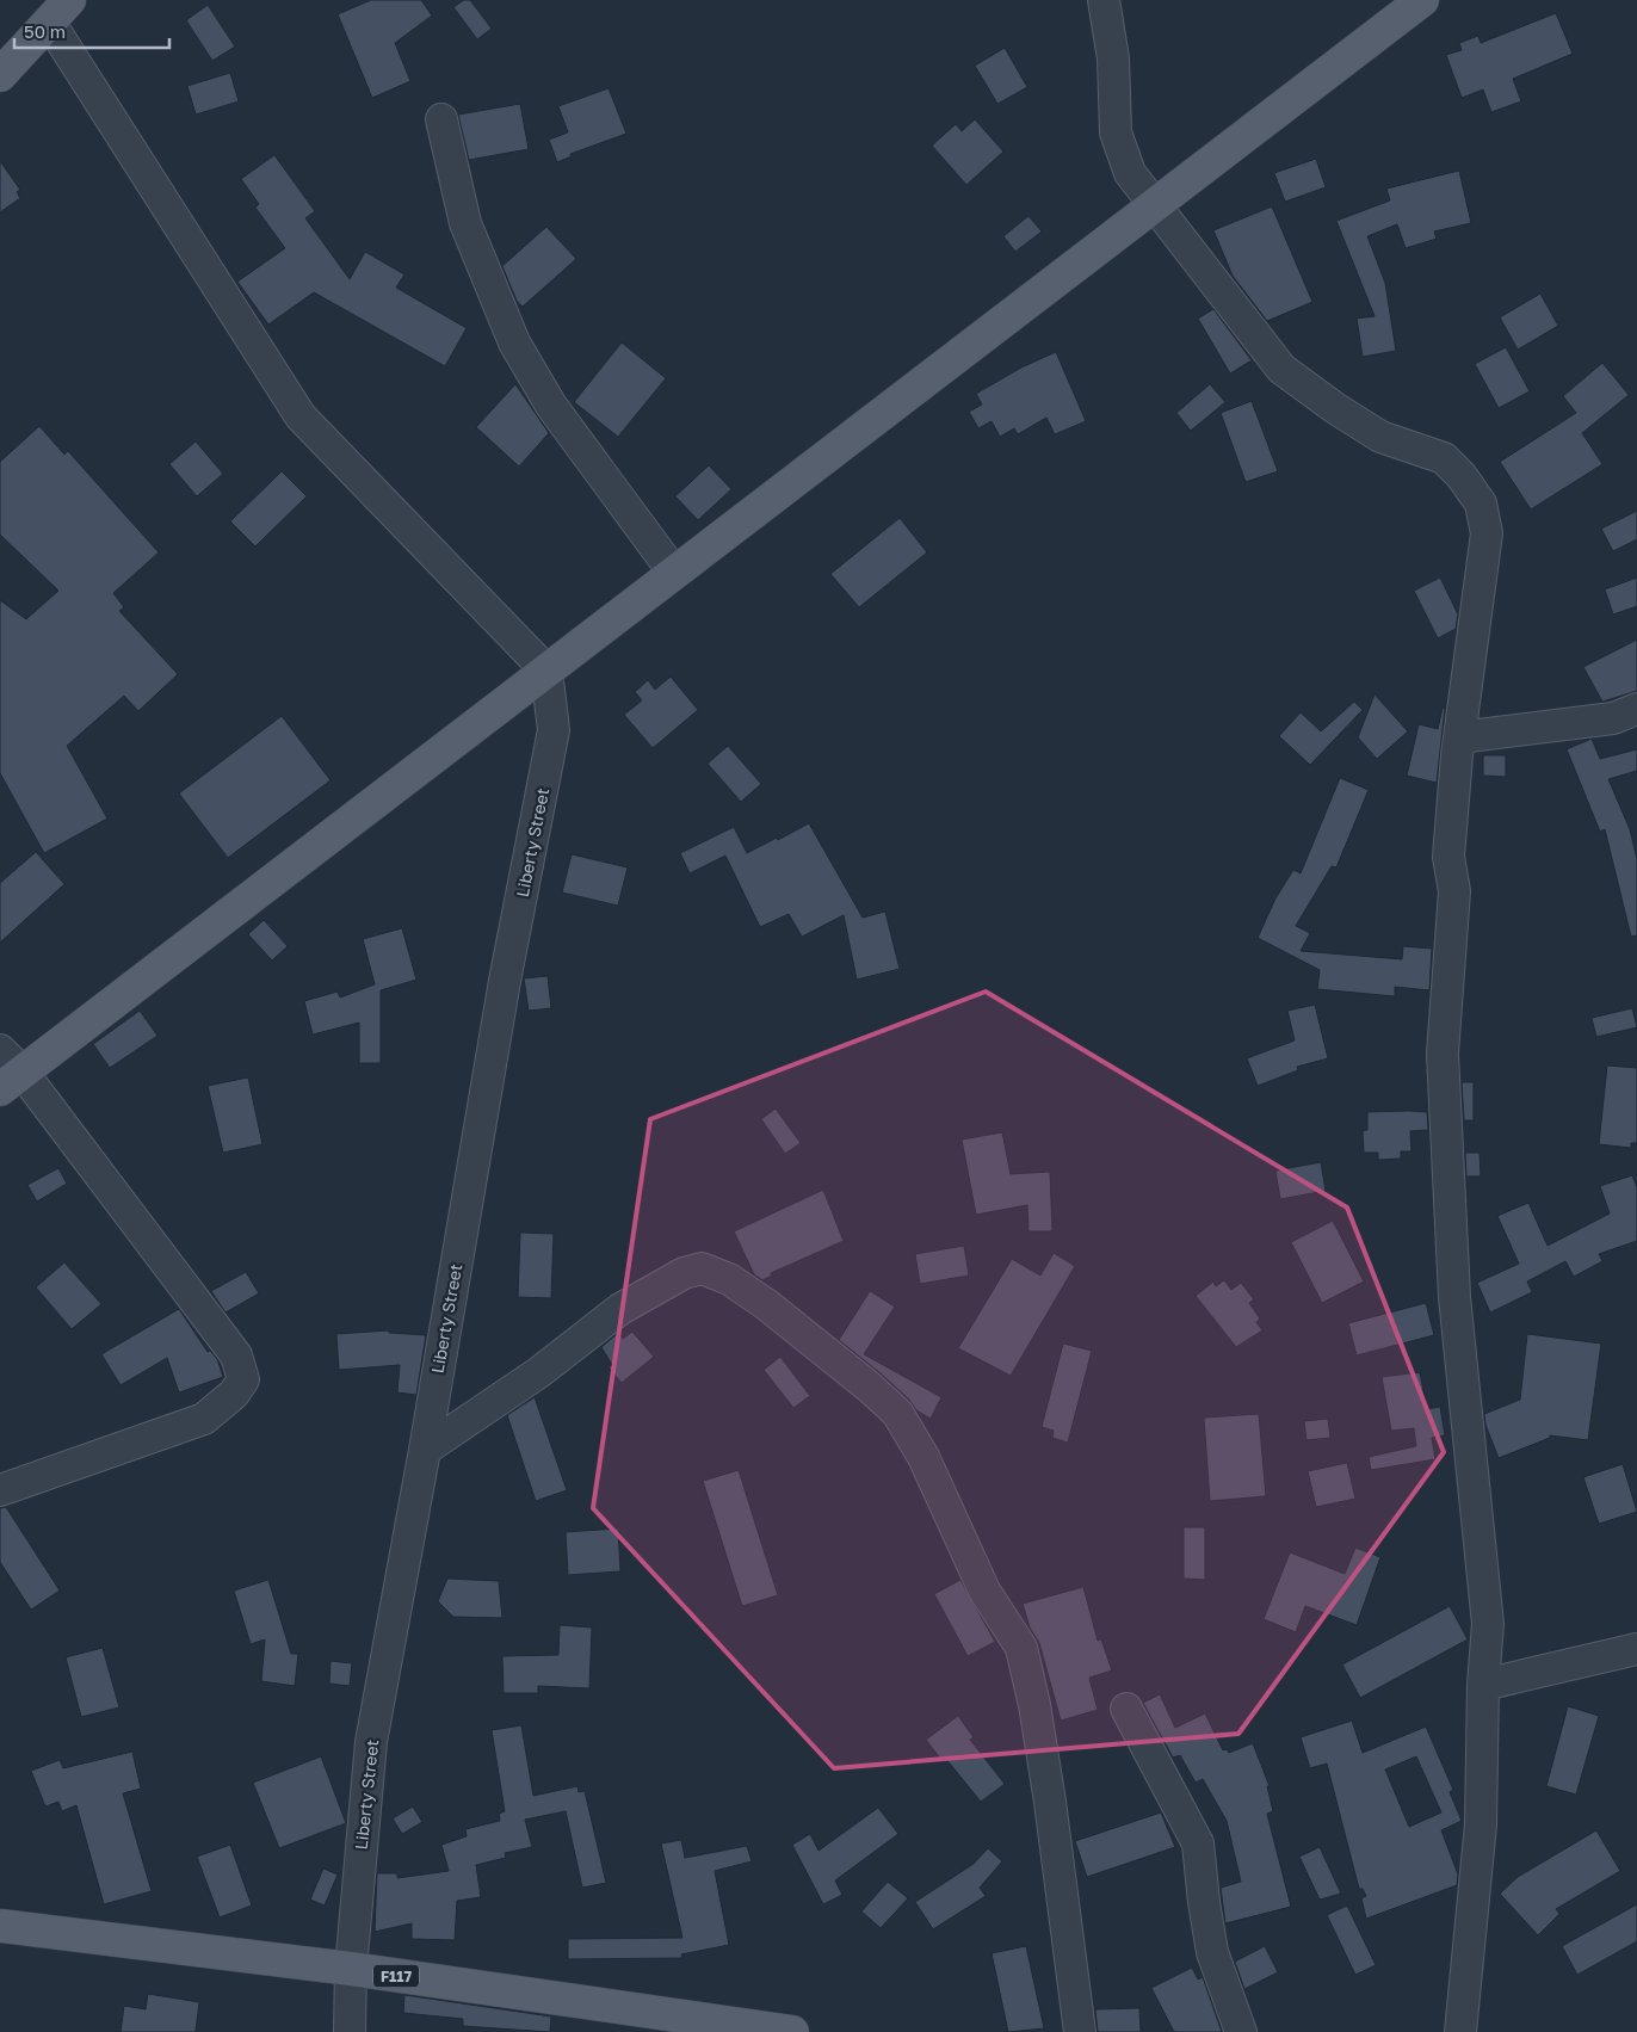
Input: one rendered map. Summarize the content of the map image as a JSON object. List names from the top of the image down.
{
  "streets": {
    "main road": ["F117"],
    "street": ["Liberty Street"]
  },
  "crossings": [
    ["Liberty Street", "F117"]
  ],
  "scale_bar": "50 m"
}
